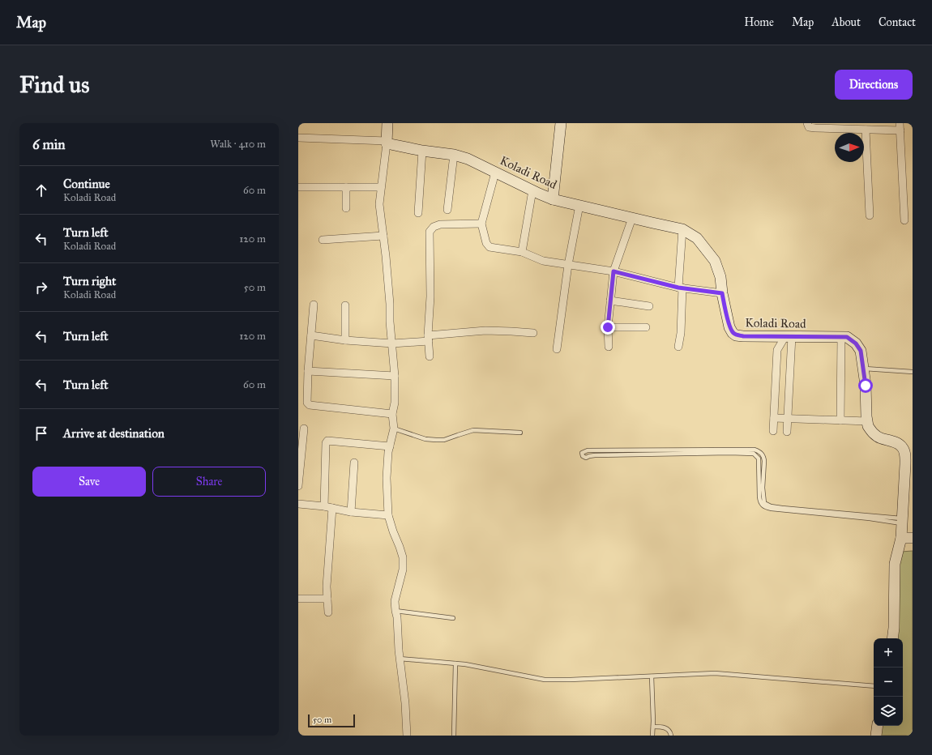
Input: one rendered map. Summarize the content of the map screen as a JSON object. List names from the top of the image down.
{
  "streets": {
    "street": ["Koladi Road"]
  },
  "scale_bar": "50 m",
  "north": "right",
  "page": {
    "header": "Map",
    "nav": [
      "Home",
      "Map",
      "About",
      "Contact"
    ],
    "buttons": [
      "Directions",
      ["Save", "Share"]
    ],
    "title": "Find us",
    "heading": ["6 min", "Walk · 410 m"],
    "list": [
      ["Continue", "Koladi Road", "60 m"],
      ["Turn left", "Koladi Road", "120 m"],
      ["Turn right", "Koladi Road", "50 m"],
      ["Turn left", "120 m"],
      ["Turn left", "60 m"],
      "Arrive at destination"
    ],
    "map_buttons": ["+", "−"],
    "scale": "50 m"
  }
}
